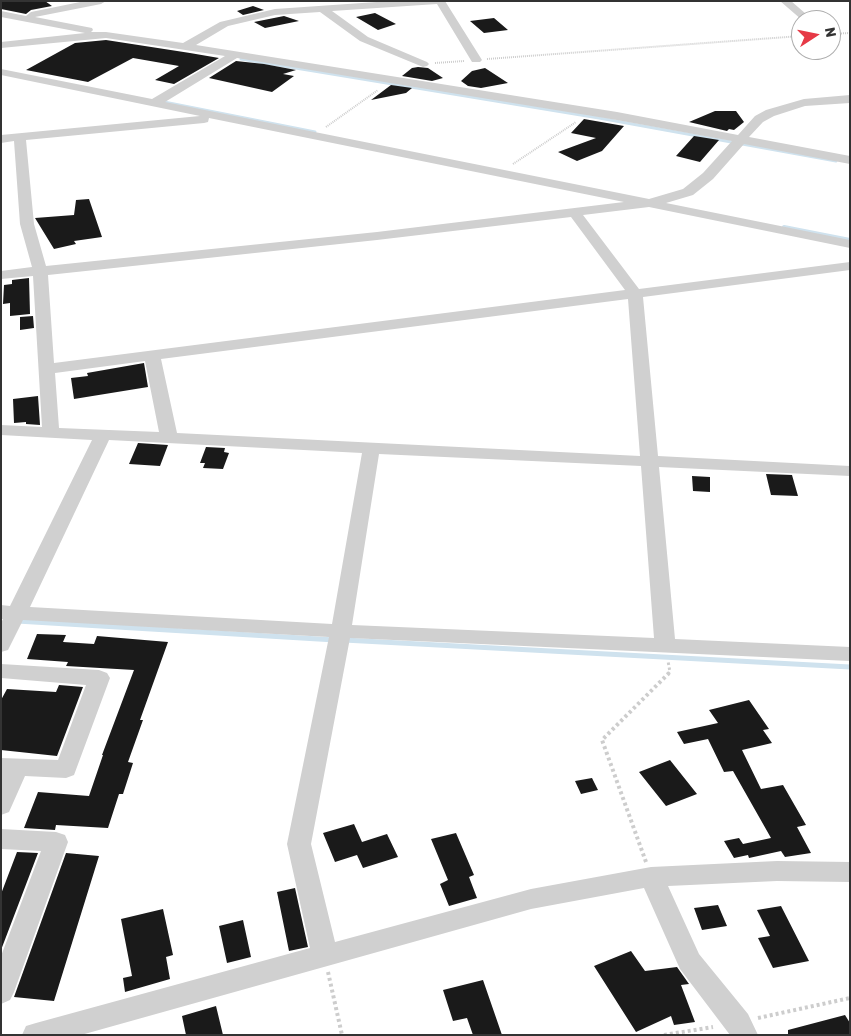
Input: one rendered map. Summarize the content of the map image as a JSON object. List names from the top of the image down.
{
  "north": "right"
}
